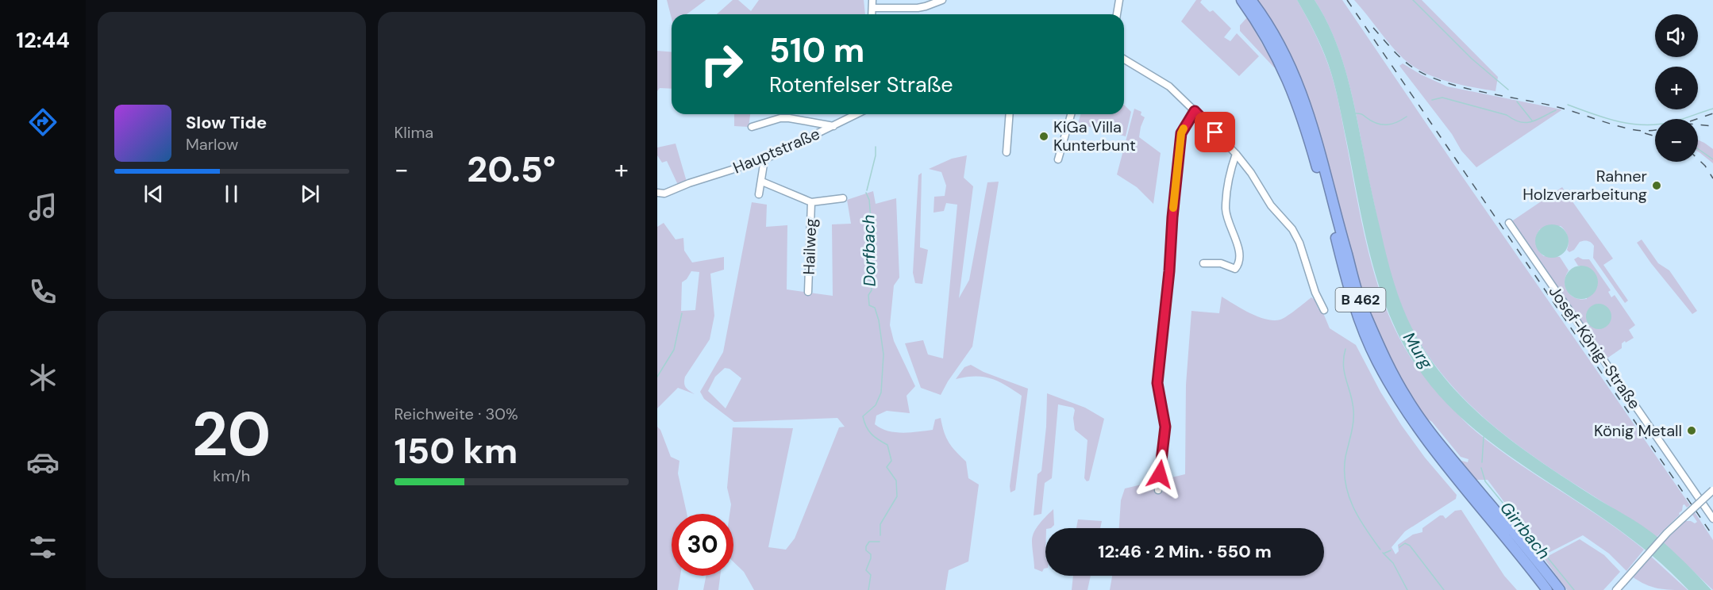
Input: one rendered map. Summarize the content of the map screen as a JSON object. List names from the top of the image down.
{
  "streets": {
    "highway": ["B 462"],
    "street": ["Hauptstraße", "Hailweg", "Josef-König-Straße"]
  },
  "water": ["Dorfbach", "Murg", "Girrbach"],
  "places": ["KiGa Villa Kunterbunt", "Rahner Holzverarbeitung", "König Metall"],
  "page": {
    "tabs": "12:44",
    "tile": [
      "Klima",
      ["20", "km/h"],
      ["Reichweite · 30%", "150 km"]
    ],
    "map_buttons": ["+", "−"],
    "turn": ["510 m", "Rotenfelser Straße"],
    "song": ["Slow Tide", "Marlow"],
    "heat": ["−", "20.5°", "+"],
    "limit": "30",
    "trip": "12:46 · 2 Min. · 550 m"
  }
}
